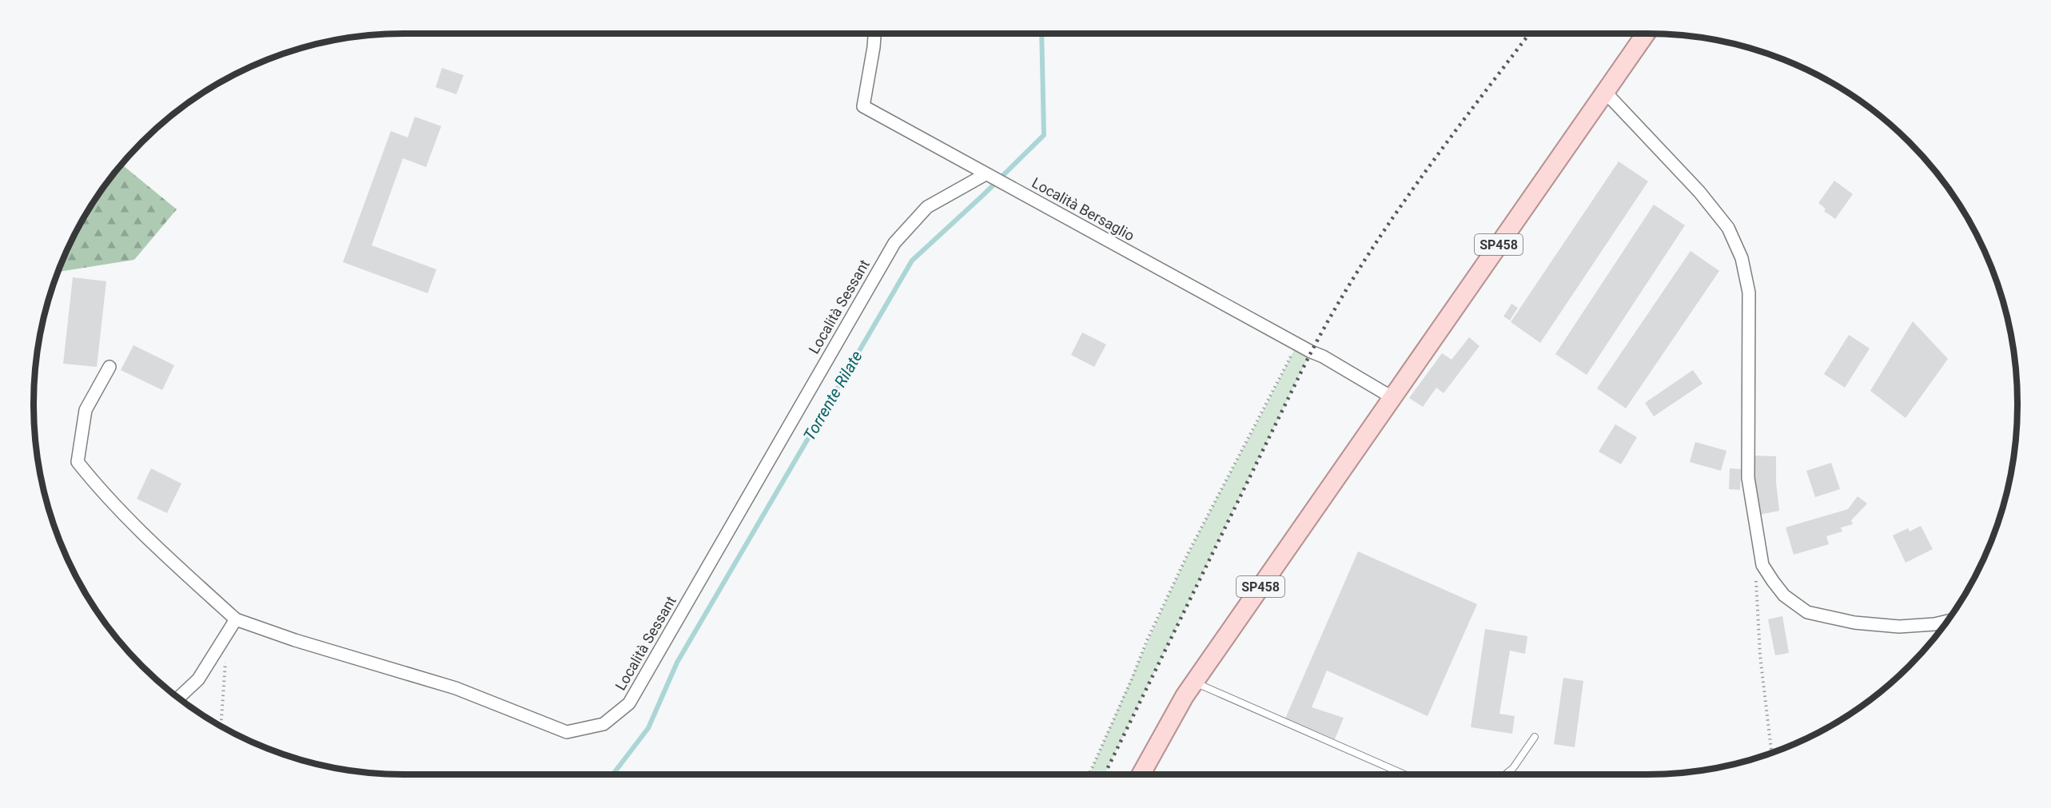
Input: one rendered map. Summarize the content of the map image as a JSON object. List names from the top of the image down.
{
  "streets": {
    "main road": ["SP458"],
    "street": ["Località Bersaglio", "Località Sessant"]
  },
  "crossings": [
    ["Località Bersaglio", "SP458"],
    ["Località Bersaglio", "Località Sessant"]
  ],
  "water": ["Torrente Rilate"]
}
